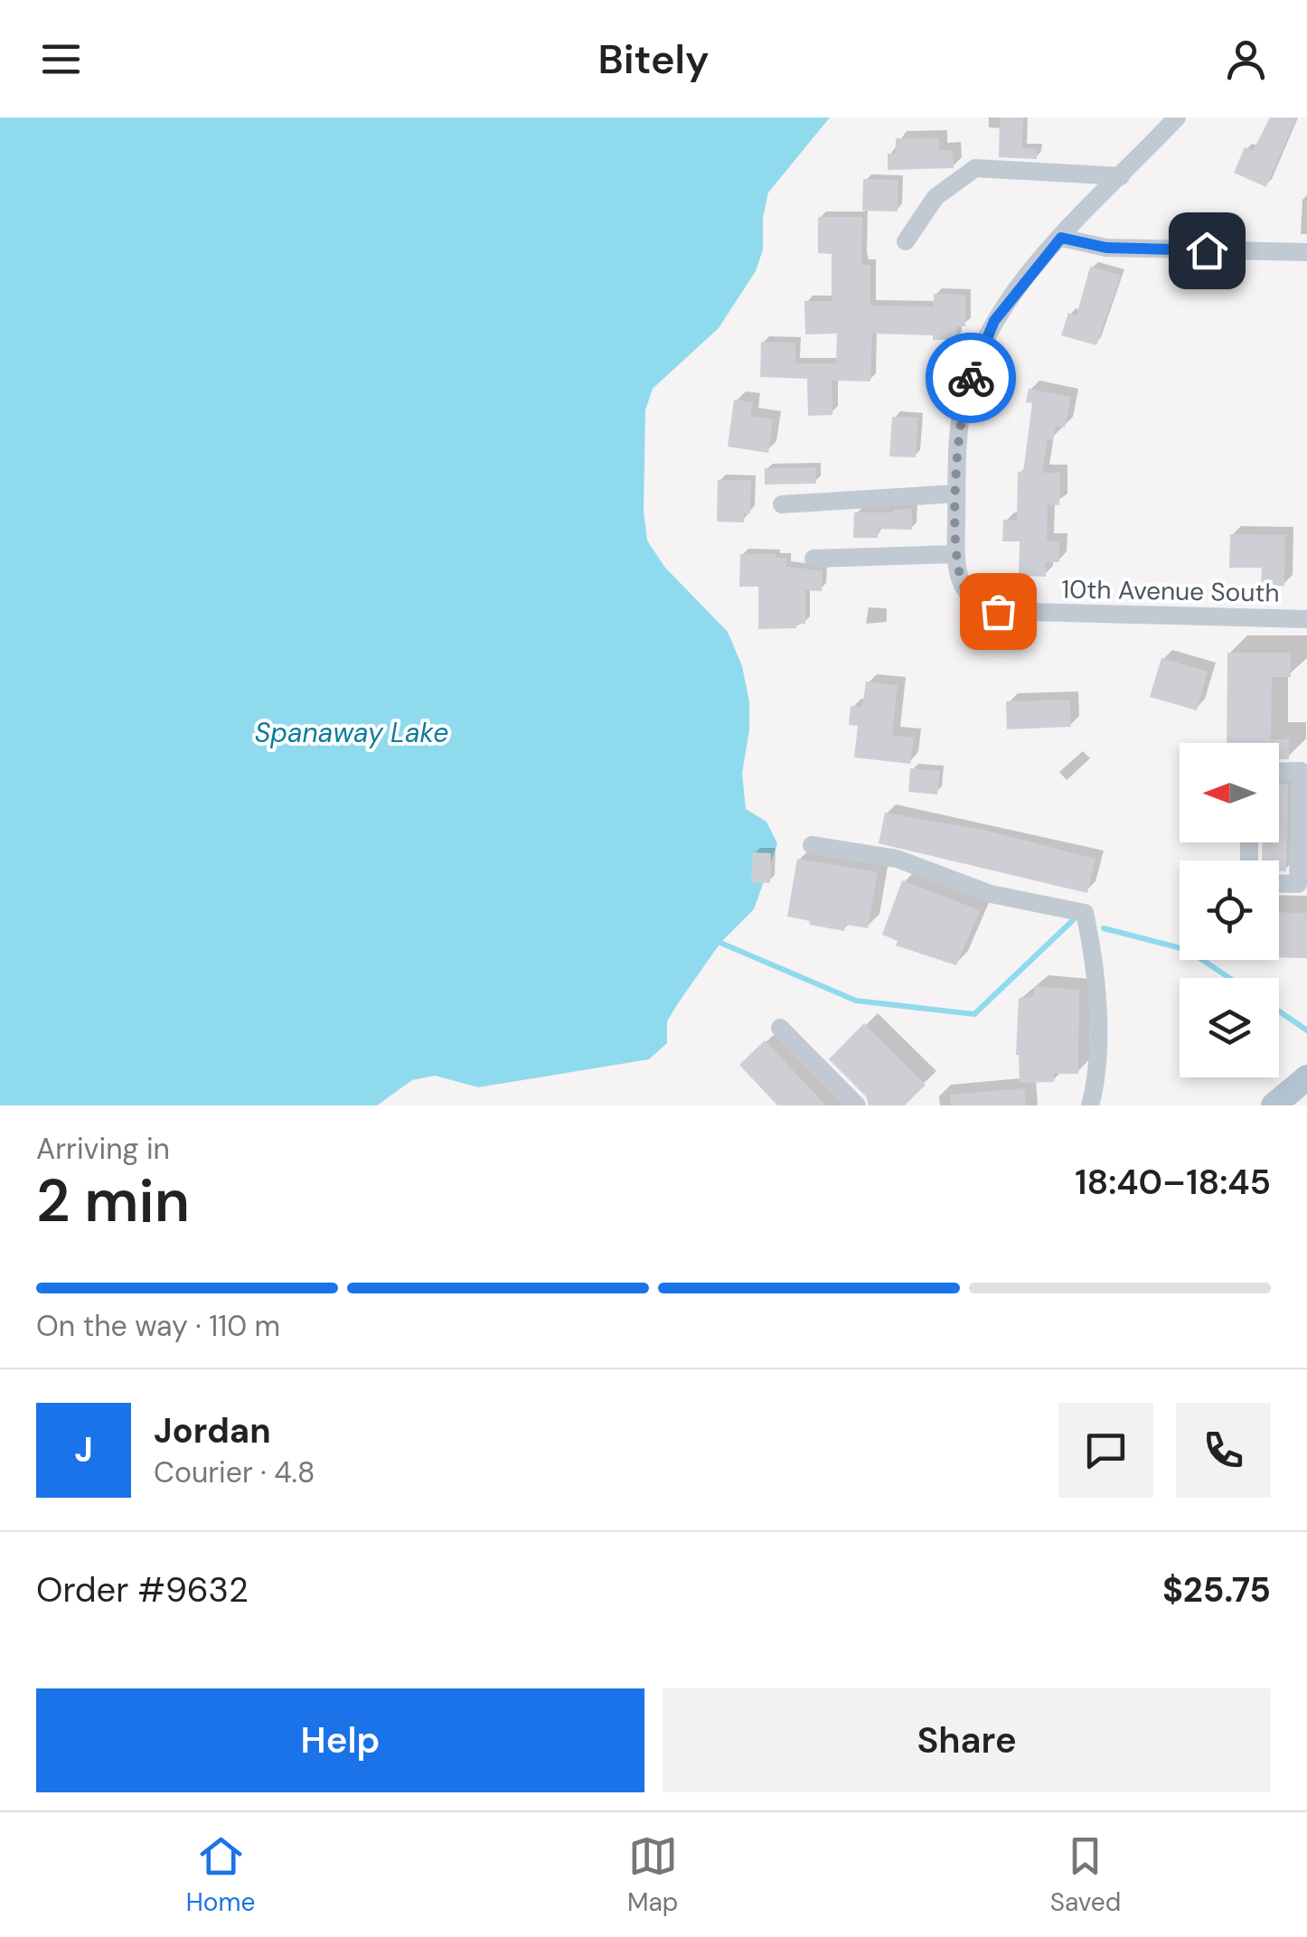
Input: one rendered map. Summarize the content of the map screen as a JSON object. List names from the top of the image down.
{
  "streets": {
    "street": ["10th Avenue South"]
  },
  "water": ["Spanaway Lake"],
  "north": "left",
  "page": {
    "header": "Bitely",
    "heading": ["2 min", "Arriving in", "18:40–18:45"],
    "panel": [
      "Jordan",
      "Courier · 4.8",
      "Order #9632",
      "$25.75"
    ],
    "bar": "On the way · 110 m",
    "round": "J",
    "buttons": ["Help", "Share"],
    "tabs": ["Home", "Map", "Saved"]
  }
}
